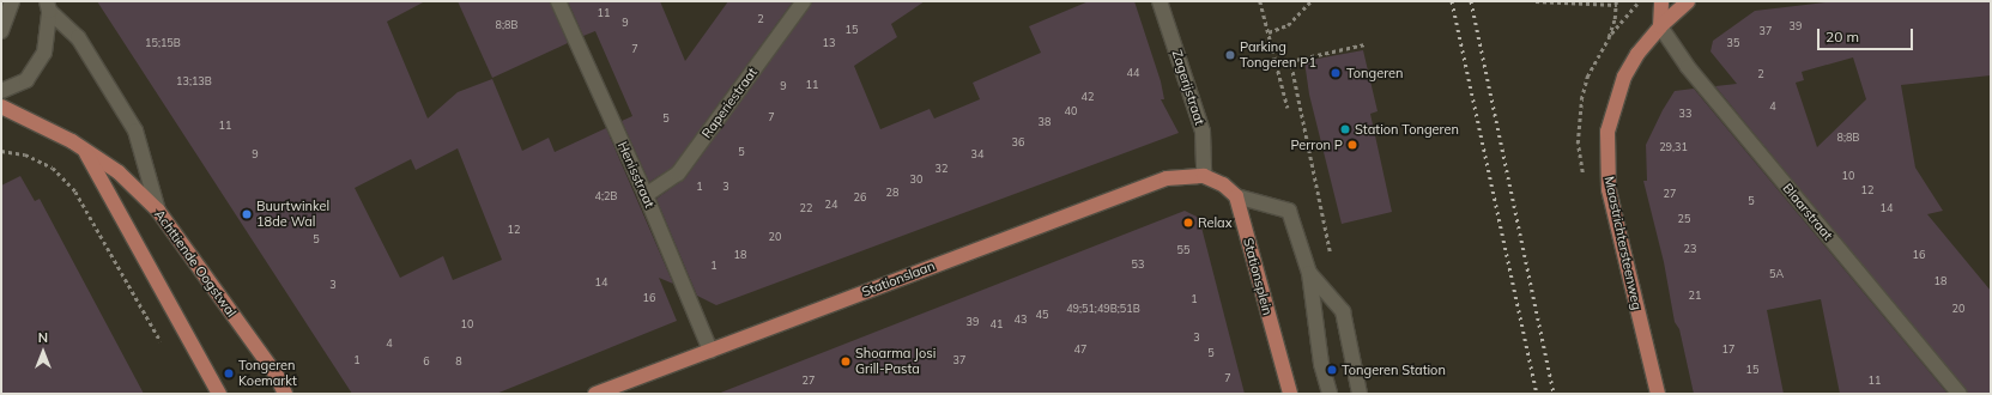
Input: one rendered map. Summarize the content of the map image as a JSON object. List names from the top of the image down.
{
  "streets": {
    "main road": [
      "Maastrichtersteenweg",
      "Achttiende Oogstwal",
      "Stationsplein",
      "Stationslaan"
    ],
    "street": [
      "Zagerijstraat",
      "Raperiestraat",
      "Henisstraat",
      "Blaarstraat"
    ]
  },
  "crossings": [
    ["Zagerijstraat", "Stationslaan"],
    ["Raperiestraat", "Henisstraat"],
    ["Henisstraat", "Stationslaan"],
    ["Blaarstraat", "Maastrichtersteenweg"]
  ],
  "places": [
    "Parking Tongeren P1",
    "Tongeren",
    "Station Tongeren",
    "Perron P",
    "Buurtwinkel 18de Wal",
    "Relax",
    "Shoarma Josi Grill-Pasta",
    "Tongeren Station",
    "Tongeren Koemarkt"
  ],
  "house_numbers": [
    "11",
    "2",
    "9",
    "8;8B",
    "39",
    "15",
    "37",
    "15;15B",
    "13",
    "35",
    "7",
    "44",
    "2",
    "13;13B",
    "11",
    "9",
    "42",
    "4",
    "40",
    "33",
    "7",
    "5",
    "38",
    "11",
    "8;8B",
    "36",
    "29,31",
    "5",
    "9",
    "34",
    "32",
    "10",
    "30",
    "1",
    "3",
    "12",
    "28",
    "27",
    "4;2B",
    "26",
    "5",
    "24",
    "22",
    "14",
    "25",
    "12",
    "20",
    "5",
    "23",
    "55",
    "18",
    "16",
    "53",
    "1",
    "5A",
    "18",
    "14",
    "3",
    "21",
    "16",
    "1",
    "49;51;49B;51B",
    "20",
    "45",
    "43",
    "39",
    "10",
    "41",
    "3",
    "4",
    "47",
    "17",
    "5",
    "1",
    "37",
    "6",
    "8",
    "15",
    "7",
    "27",
    "11"
  ],
  "scale_bar": "20 m",
  "north": "top"
}
